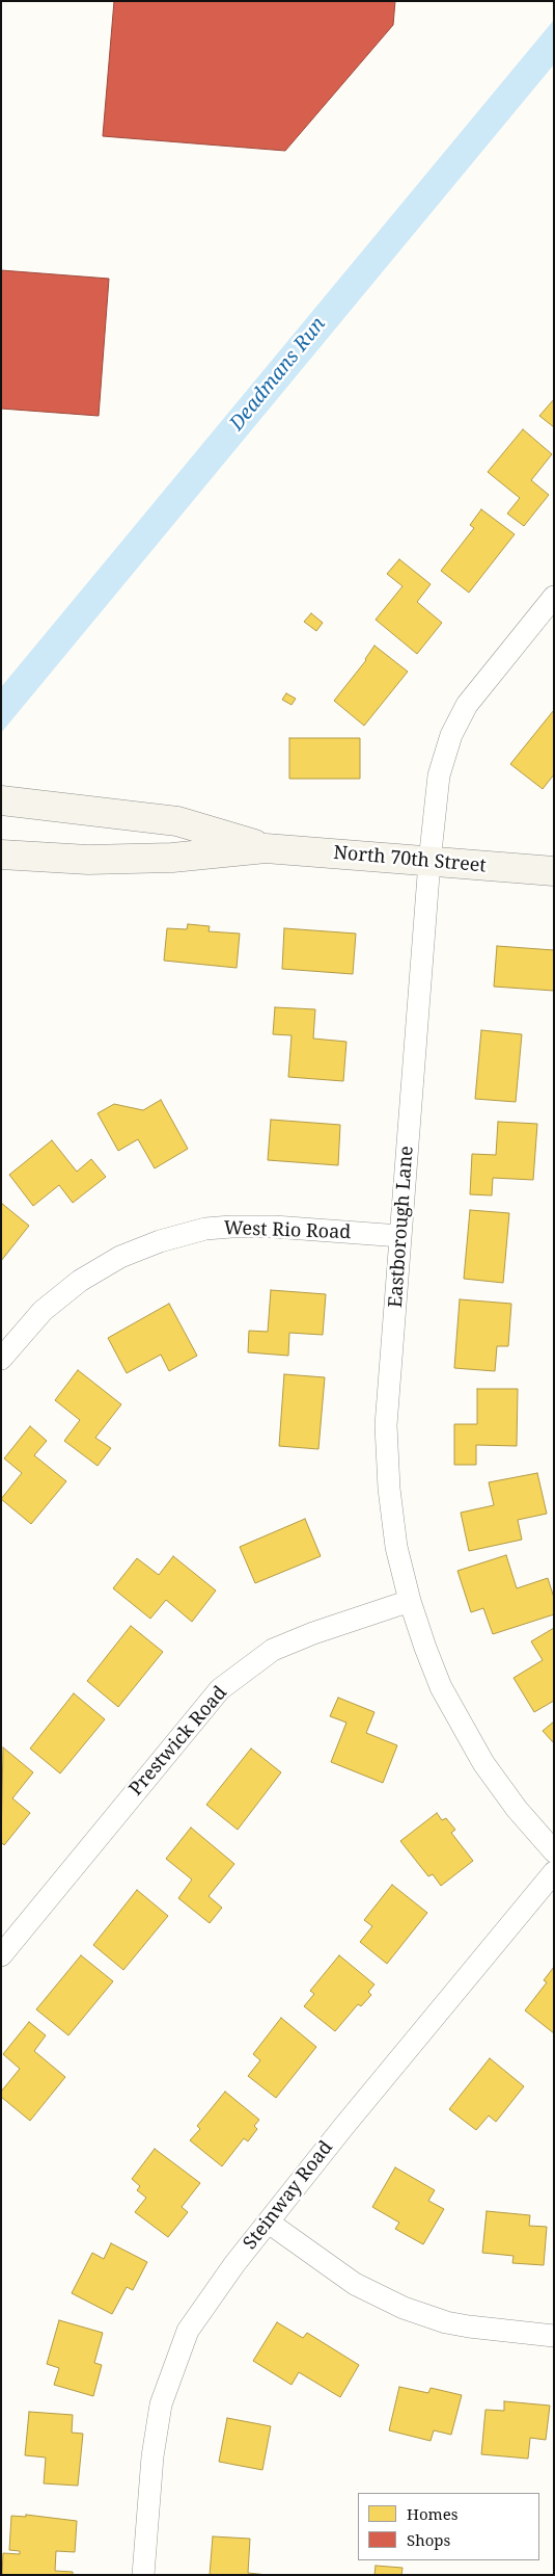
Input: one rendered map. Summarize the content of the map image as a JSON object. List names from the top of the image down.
{
  "streets": {
    "main road": ["North 70th Street"],
    "street": [
      "Eastborough Lane",
      "West Rio Road",
      "Prestwick Road",
      "Steinway Road"
    ]
  },
  "crossings": [
    ["North 70th Street", "Eastborough Lane"],
    ["Eastborough Lane", "West Rio Road"],
    ["Eastborough Lane", "Prestwick Road"]
  ],
  "water": ["Deadmans Run"],
  "legend": ["Homes", "Shops"]
}
